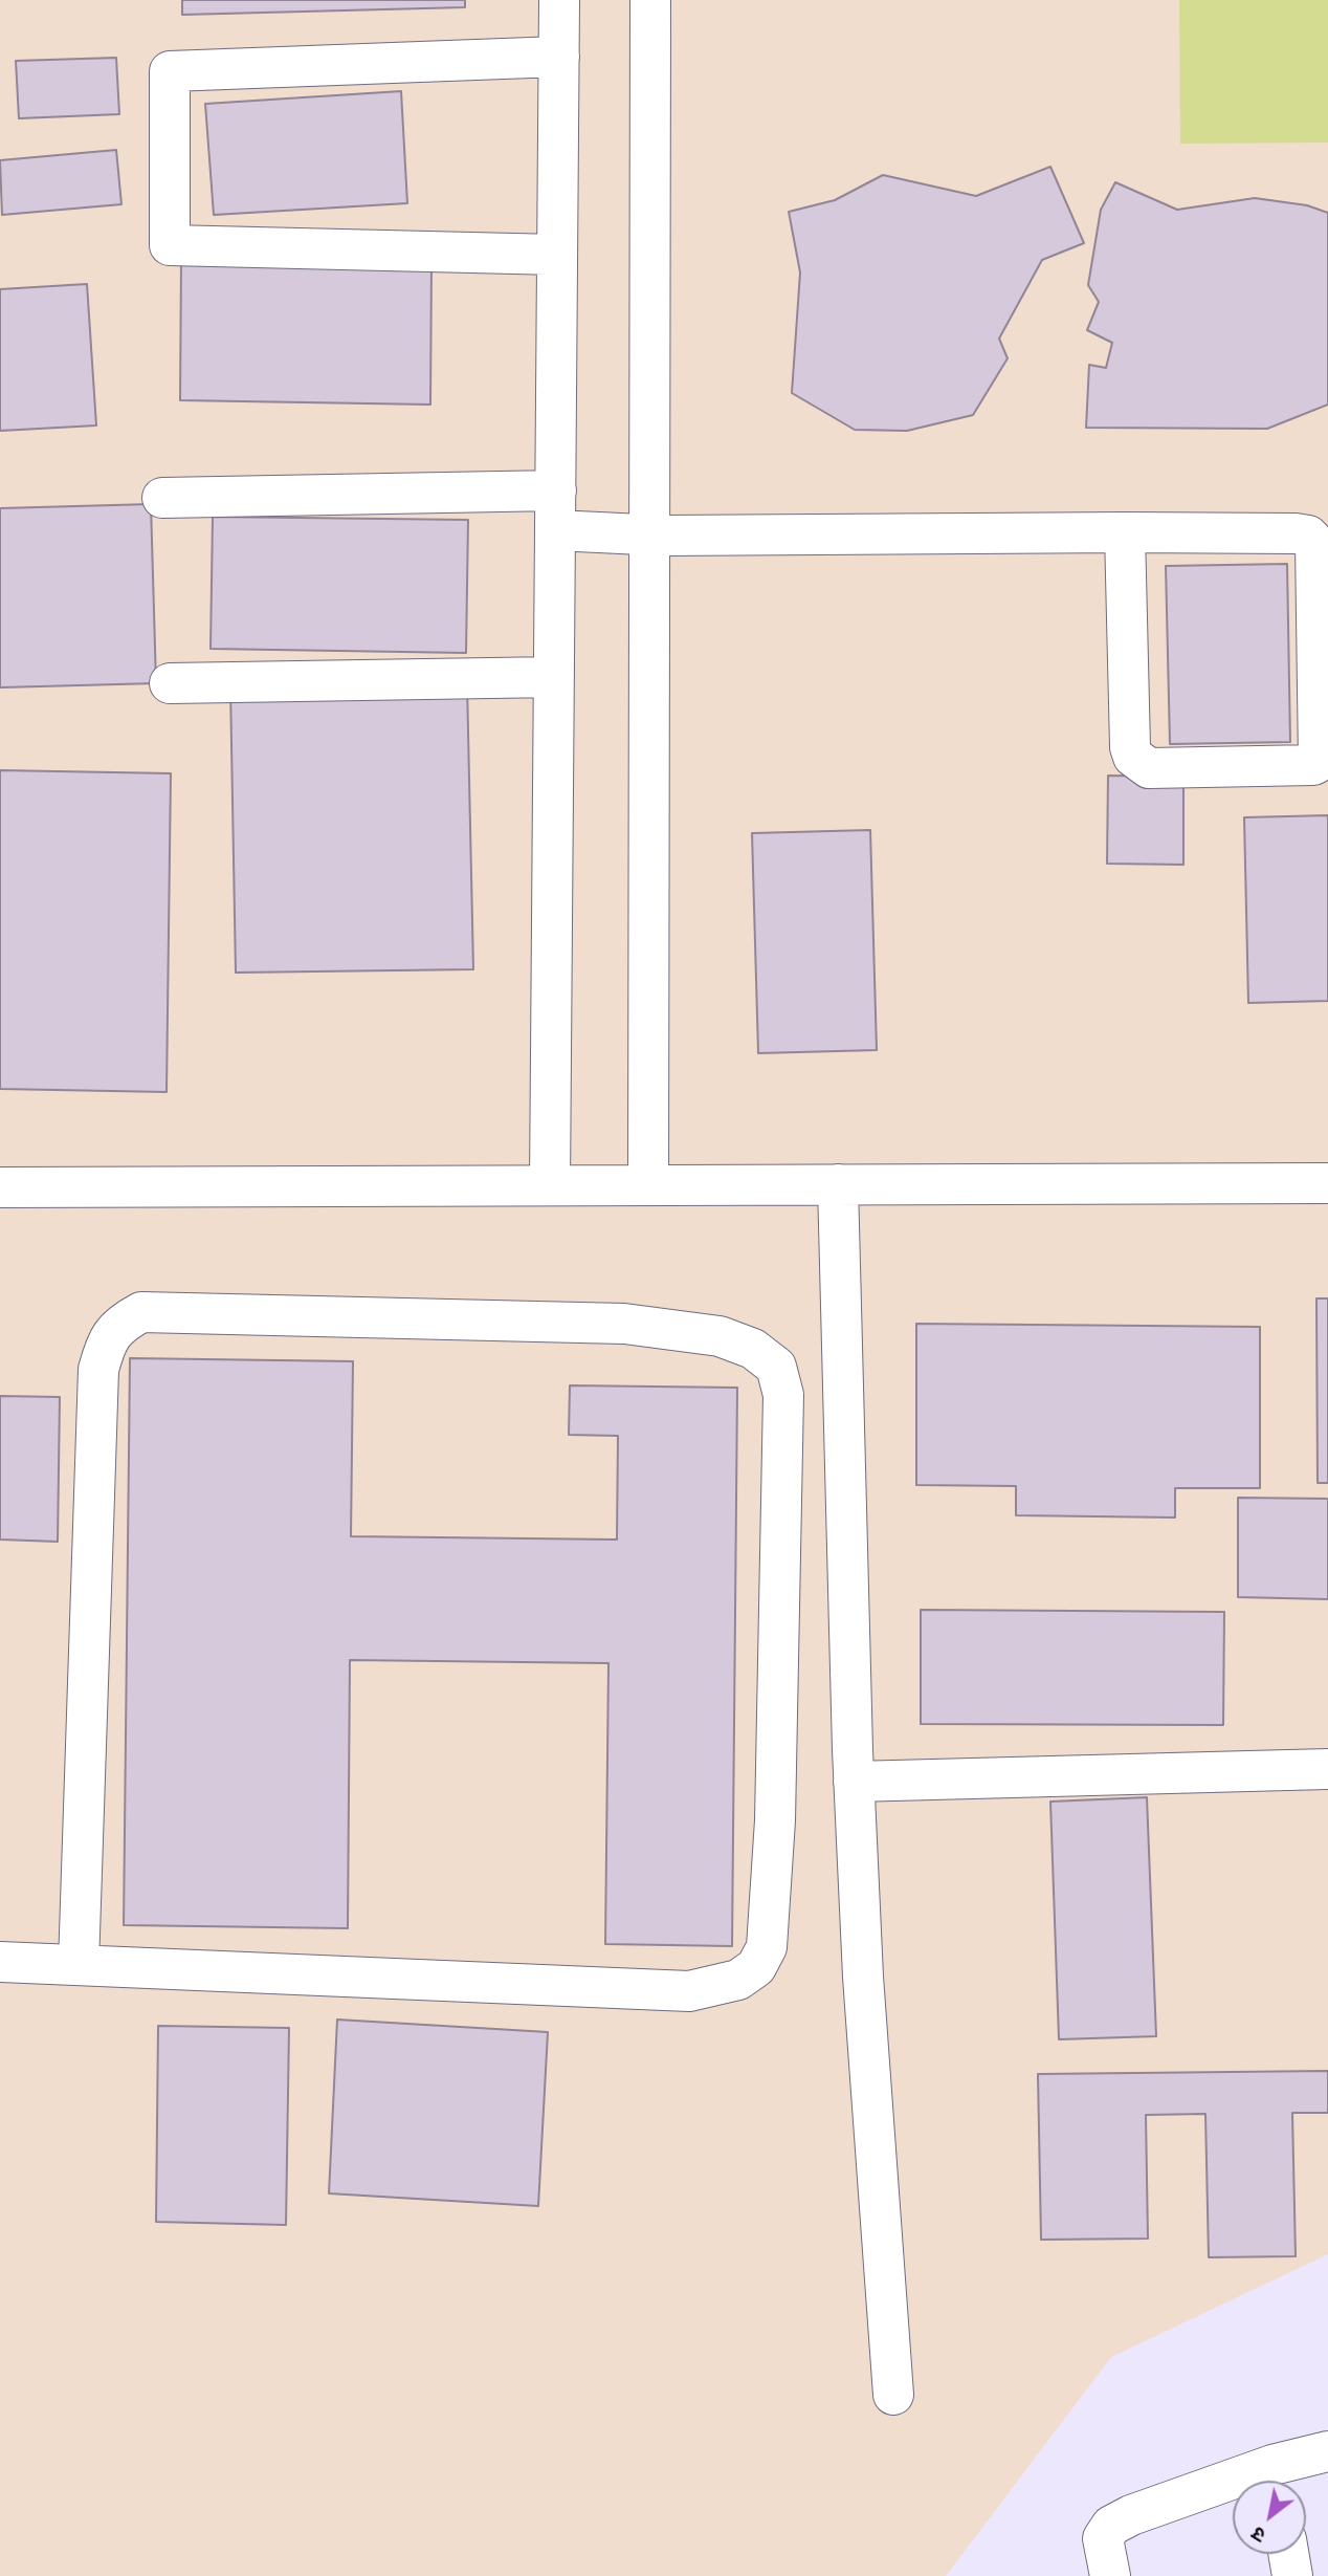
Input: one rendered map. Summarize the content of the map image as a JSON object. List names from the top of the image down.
{
  "north": "bottom left"
}
